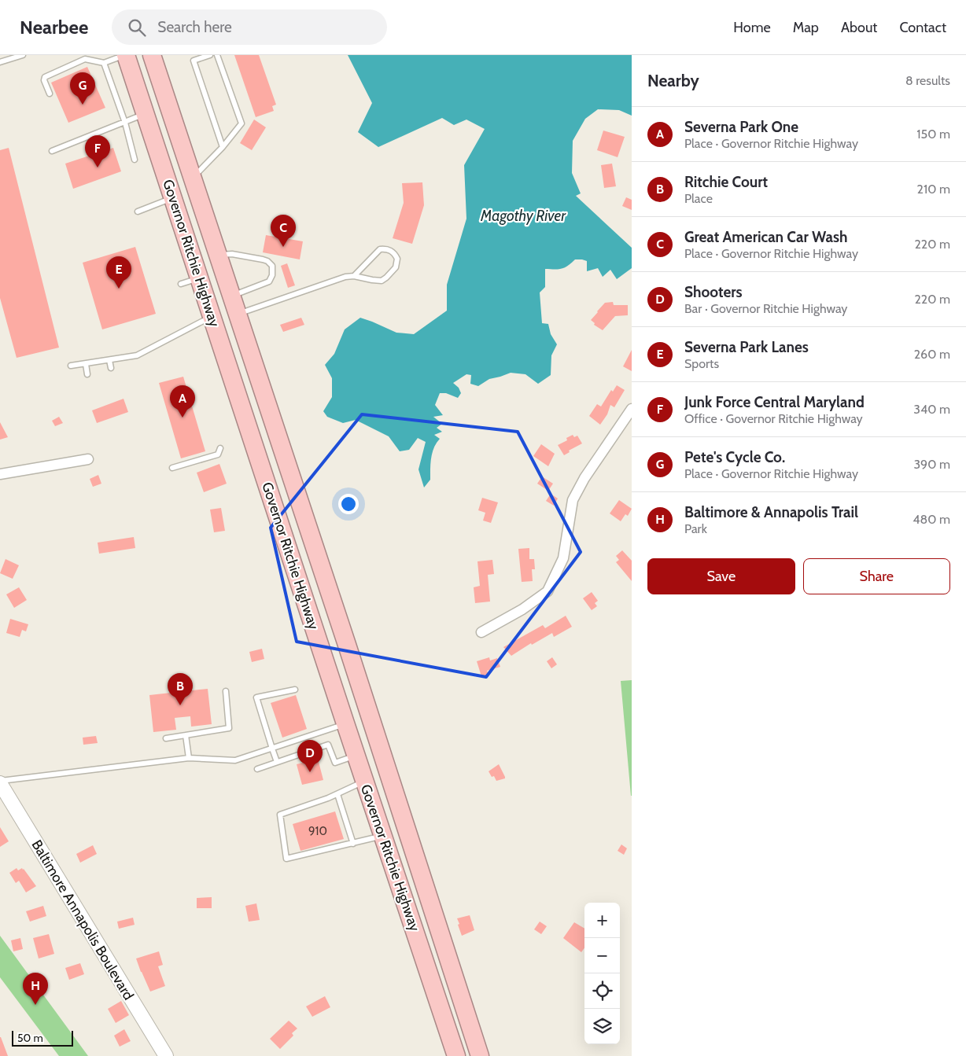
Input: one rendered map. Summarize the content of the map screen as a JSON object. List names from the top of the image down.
{
  "streets": {
    "highway": ["Governor Ritchie Highway"],
    "street": ["Baltimore Annapolis Boulevard"]
  },
  "water": ["Magothy River"],
  "house_numbers": ["910"],
  "scale_bar": "50 m",
  "page": {
    "header": "Nearbee",
    "search": "Search here",
    "nav": [
      "Home",
      "Map",
      "About",
      "Contact"
    ],
    "heading": ["Nearby", "8 results"],
    "pins": [
      "G",
      "F",
      "C",
      "E",
      "A",
      "B",
      "D",
      "H"
    ],
    "list": [
      {
        "mark": "A",
        "name": "Severna Park One",
        "note": "Place · Governor Ritchie Highway",
        "value": "150 m"
      },
      {
        "mark": "B",
        "name": "Ritchie Court",
        "note": "Place",
        "value": "210 m"
      },
      {
        "mark": "C",
        "name": "Great American Car Wash",
        "note": "Place · Governor Ritchie Highway",
        "value": "220 m"
      },
      {
        "mark": "D",
        "name": "Shooters",
        "note": "Bar · Governor Ritchie Highway",
        "value": "220 m"
      },
      {
        "mark": "E",
        "name": "Severna Park Lanes",
        "note": "Sports",
        "value": "260 m"
      },
      {
        "mark": "F",
        "name": "Junk Force Central Maryland",
        "note": "Office · Governor Ritchie Highway",
        "value": "340 m"
      },
      {
        "mark": "G",
        "name": "Pete's Cycle Co.",
        "note": "Place · Governor Ritchie Highway",
        "value": "390 m"
      },
      {
        "mark": "H",
        "name": "Baltimore & Annapolis Trail",
        "note": "Park",
        "value": "480 m"
      }
    ],
    "buttons": ["Save", "Share"],
    "map_buttons": ["+", "−"],
    "scale": "50 m"
  }
}
